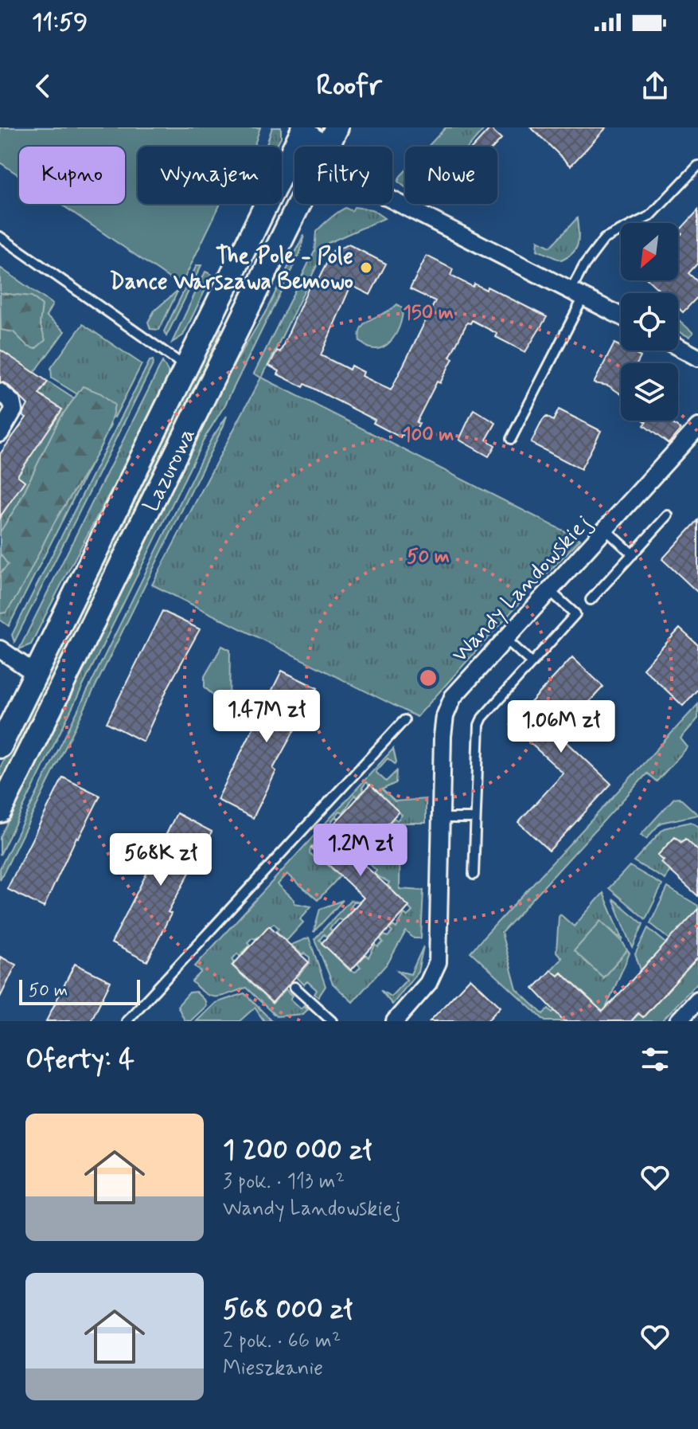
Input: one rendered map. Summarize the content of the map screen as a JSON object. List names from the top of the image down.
{
  "streets": {
    "main road": ["Lazurowa"],
    "street": ["Wandy Landowskiej"]
  },
  "places": ["The Pole - Pole Dance Warszawa Bemowo"],
  "scale_bar": "50 m",
  "north": "bottom left",
  "page": {
    "status": "11:59",
    "header": "Roofr",
    "chip": [
      "Kupno",
      "Wynajem",
      "Filtry",
      "Nowe"
    ],
    "price": [
      "1.47M zł",
      "1.06M zł",
      "1.2M zł",
      "568K zł"
    ],
    "scale": "50 m",
    "heading": "Oferty: 4",
    "list": [
      {
        "name": "1 200 000 zł",
        "note": "3 pok. · 113 m² · Wandy Landowskiej"
      },
      {
        "name": "568 000 zł",
        "note": "2 pok. · 66 m² · Mieszkanie"
      }
    ]
  },
  "rings": ["150 m", "100 m", "50 m"]
}
